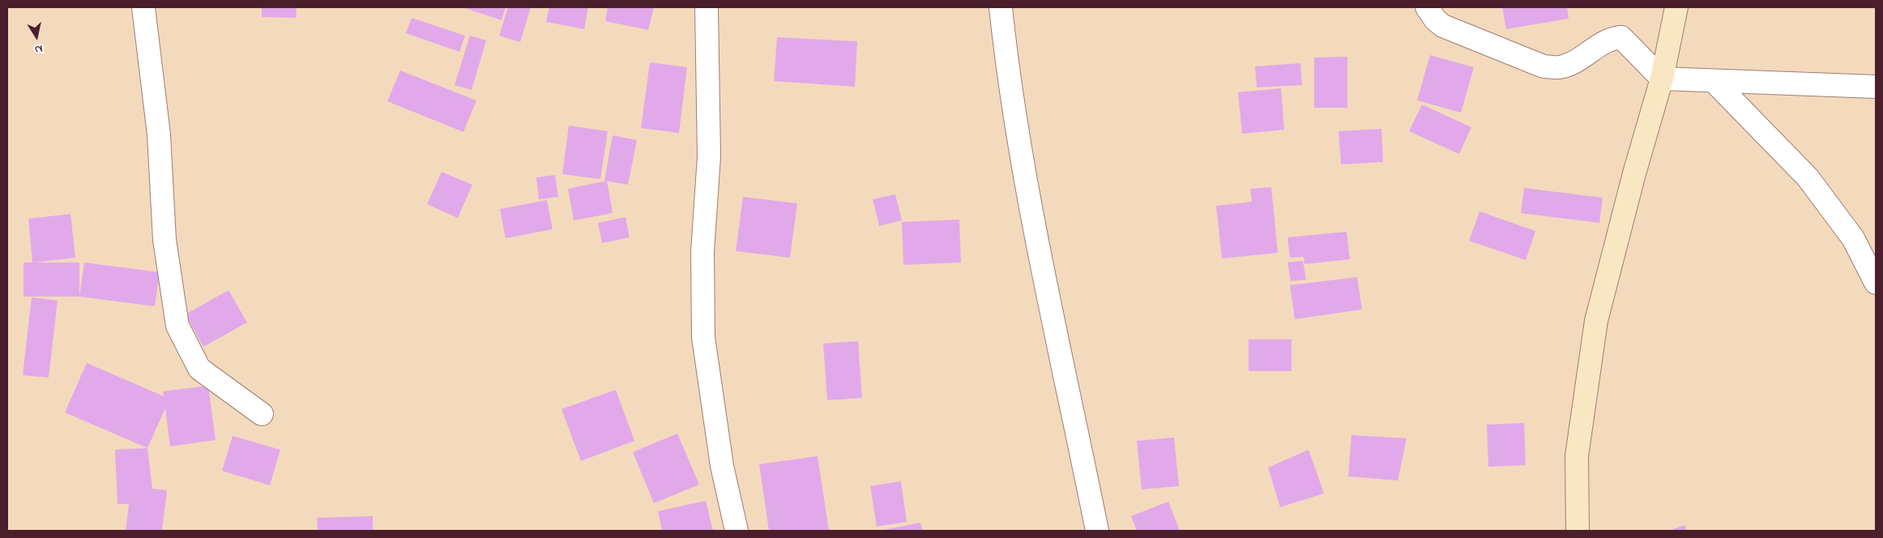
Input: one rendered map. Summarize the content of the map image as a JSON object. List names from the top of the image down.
{
  "north": "bottom"
}
